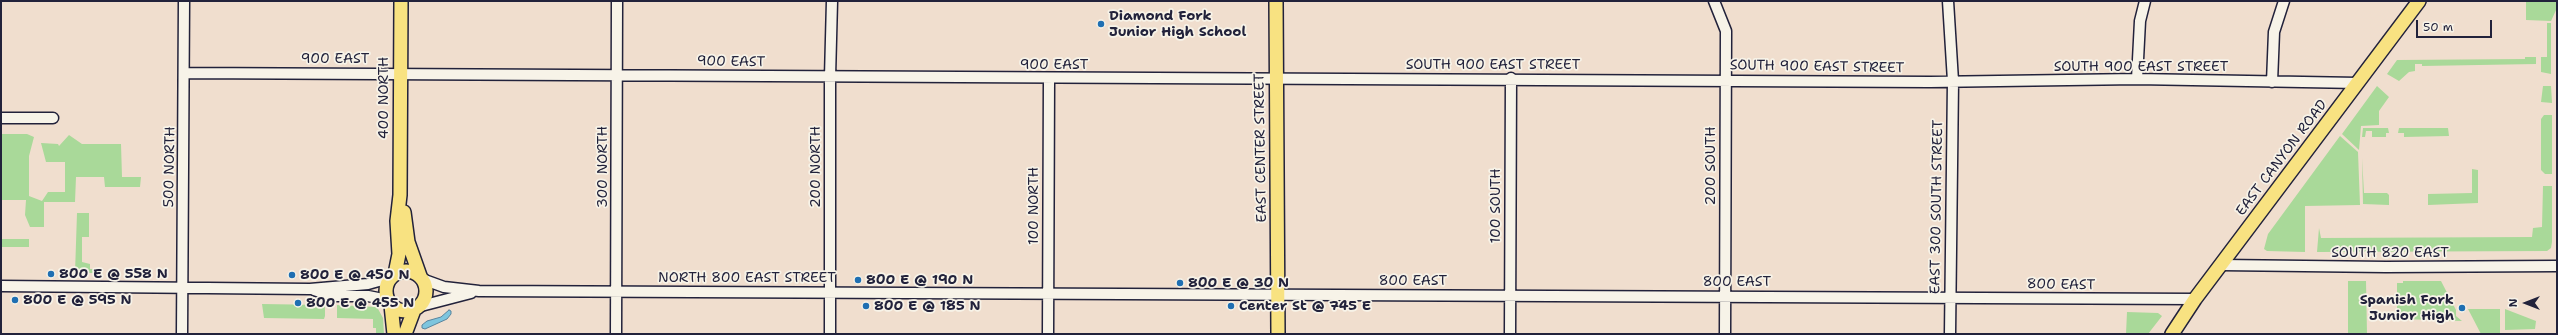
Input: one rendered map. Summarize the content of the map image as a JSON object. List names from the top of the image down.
{
  "streets": {
    "main road": ["400 NORTH", "EAST CENTER STREET", "EAST CANYON ROAD"],
    "street": [
      "900 EAST",
      "SOUTH 900 EAST STREET",
      "200 SOUTH",
      "500 NORTH",
      "300 NORTH",
      "200 NORTH",
      "100 NORTH",
      "100 SOUTH",
      "EAST 300 SOUTH STREET",
      "SOUTH 820 EAST",
      "NORTH 800 EAST STREET",
      "800 EAST"
    ]
  },
  "crossings": [
    ["900 EAST", "SOUTH 900 EAST STREET"],
    ["900 EAST", "400 NORTH"],
    ["900 EAST", "EAST CENTER STREET"],
    ["900 EAST", "500 NORTH"],
    ["900 EAST", "300 NORTH"],
    ["900 EAST", "200 NORTH"],
    ["900 EAST", "100 NORTH"],
    ["SOUTH 900 EAST STREET", "EAST CENTER STREET"],
    ["SOUTH 900 EAST STREET", "EAST CANYON ROAD"],
    ["SOUTH 900 EAST STREET", "200 SOUTH"],
    ["SOUTH 900 EAST STREET", "100 SOUTH"],
    ["SOUTH 900 EAST STREET", "EAST 300 SOUTH STREET"],
    ["EAST CENTER STREET", "NORTH 800 EAST STREET"],
    ["EAST CENTER STREET", "800 EAST"],
    ["EAST CANYON ROAD", "SOUTH 820 EAST"],
    ["EAST CANYON ROAD", "800 EAST"],
    ["200 SOUTH", "800 EAST"],
    ["300 NORTH", "NORTH 800 EAST STREET"],
    ["200 NORTH", "NORTH 800 EAST STREET"],
    ["100 NORTH", "NORTH 800 EAST STREET"],
    ["100 SOUTH", "800 EAST"],
    ["EAST 300 SOUTH STREET", "800 EAST"],
    ["NORTH 800 EAST STREET", "800 EAST"]
  ],
  "places": [
    "Diamond Fork Junior High School",
    "800 E @ 558 N",
    "800 E @ 450 N",
    "800 E @ 190 N",
    "800 E @ 30 N",
    "800 E @ 595 N",
    "800 E @ 455 N",
    "800 E @ 185 N",
    "Center St @ 745 E",
    "Spanish Fork Junior High"
  ],
  "scale_bar": "50 m",
  "north": "left"
}
